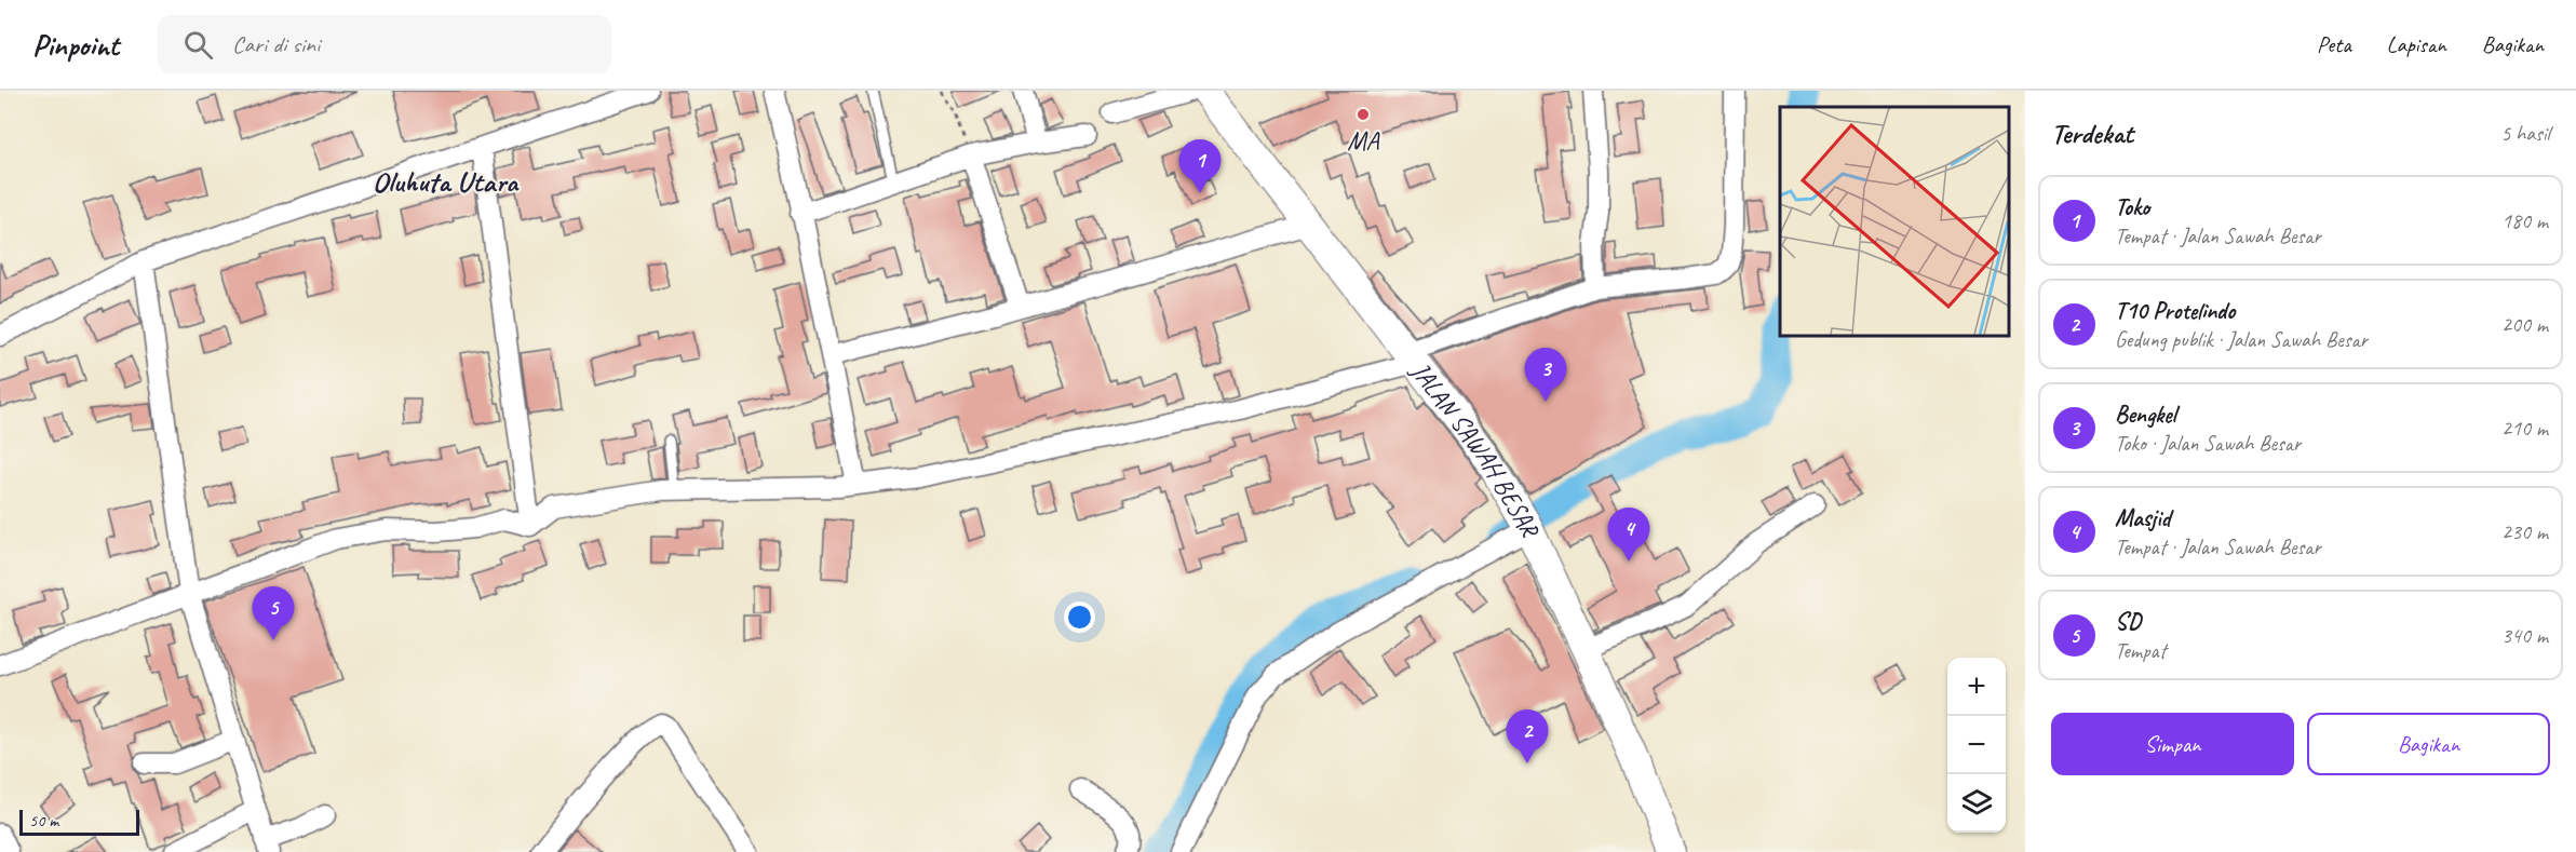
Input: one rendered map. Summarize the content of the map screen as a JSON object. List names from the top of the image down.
{
  "streets": {
    "main road": ["JALAN SAWAH BESAR"]
  },
  "districts": ["Oluhuta Utara"],
  "places": ["MA"],
  "scale_bar": "50 m",
  "page": {
    "header": "Pinpoint",
    "search": "Cari di sini",
    "nav": ["Peta", "Lapisan", "Bagikan"],
    "heading": ["Terdekat", "5 hasil"],
    "pins": [
      "1",
      "3",
      "4",
      "5",
      "2"
    ],
    "list": [
      {
        "mark": "1",
        "name": "Toko",
        "note": "Tempat · Jalan Sawah Besar",
        "value": "180 m"
      },
      {
        "mark": "2",
        "name": "T10 Protelindo",
        "note": "Gedung publik · Jalan Sawah Besar",
        "value": "200 m"
      },
      {
        "mark": "3",
        "name": "Bengkel",
        "note": "Toko · Jalan Sawah Besar",
        "value": "210 m"
      },
      {
        "mark": "4",
        "name": "Masjid",
        "note": "Tempat · Jalan Sawah Besar",
        "value": "230 m"
      },
      {
        "mark": "5",
        "name": "SD",
        "note": "Tempat",
        "value": "340 m"
      }
    ],
    "map_buttons": ["+", "−"],
    "buttons": ["Simpan", "Bagikan"],
    "scale": "50 m"
  }
}
